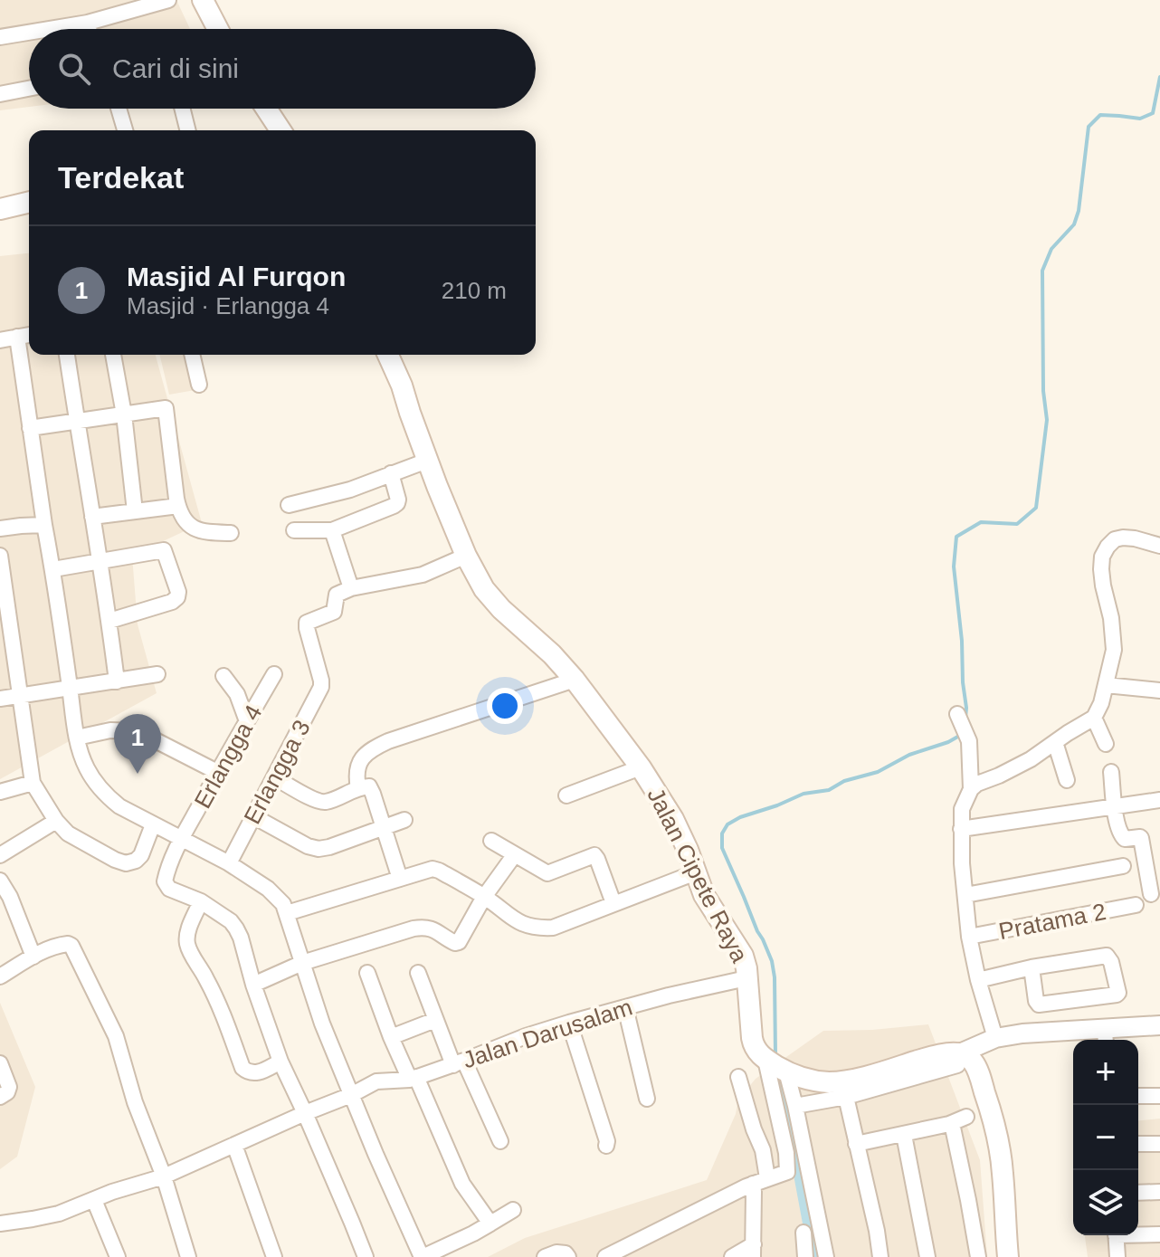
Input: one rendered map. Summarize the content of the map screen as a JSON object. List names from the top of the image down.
{
  "streets": {
    "main road": ["Jalan Cipete Raya"],
    "street": [
      "Erlangga 4",
      "Erlangga 3",
      "Pratama 2",
      "Jalan Darusalam"
    ]
  },
  "crossings": [
    ["Jalan Cipete Raya", "Jalan Darusalam"]
  ],
  "page": {
    "search": "Cari di sini",
    "heading": "Terdekat",
    "list": [
      {
        "mark": "1",
        "name": "Masjid Al Furqon",
        "note": "Masjid · Erlangga 4",
        "value": "210 m"
      }
    ],
    "pins": "1",
    "map_buttons": ["+", "−"]
  }
}
